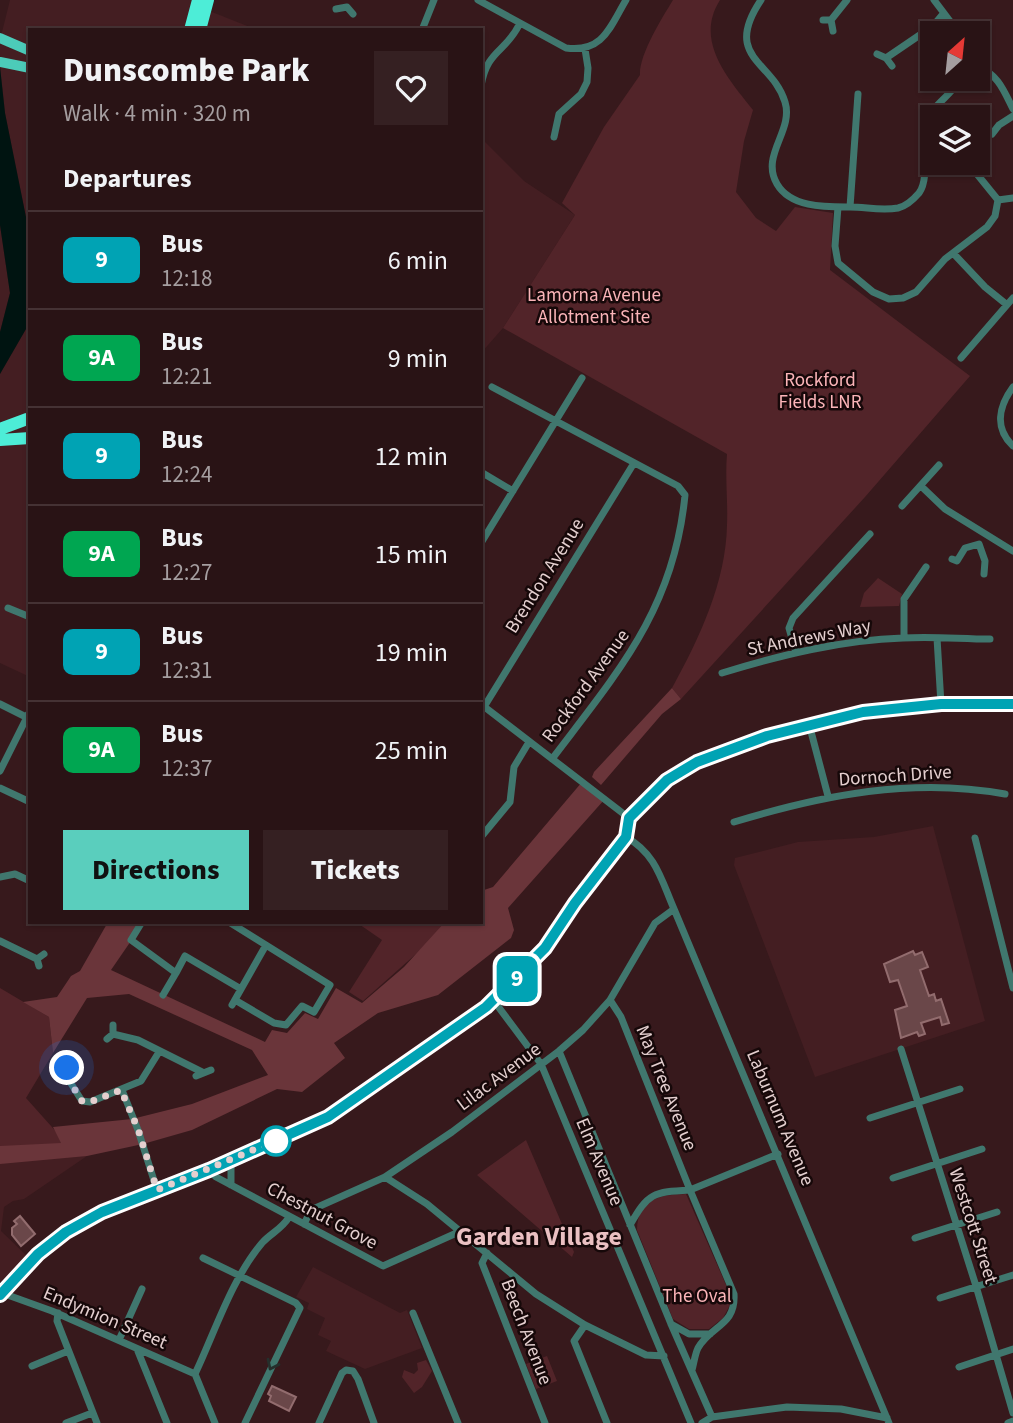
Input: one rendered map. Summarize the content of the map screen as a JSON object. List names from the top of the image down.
{
  "streets": {
    "street": [
      "Brendon Avenue",
      "St Andrews Way",
      "Rockford Avenue",
      "Dornoch Drive",
      "Lilac Avenue",
      "May Tree Avenue",
      "Laburnum Avenue",
      "Elm Avenue",
      "Chestnut Grove",
      "Westcott Street",
      "Endymion Street",
      "Beech Avenue"
    ]
  },
  "crossings": [
    ["Brendon Avenue", "Rockford Avenue"],
    ["Lilac Avenue", "May Tree Avenue"],
    ["Lilac Avenue", "Laburnum Avenue"],
    ["Lilac Avenue", "Elm Avenue"],
    ["Lilac Avenue", "Chestnut Grove"]
  ],
  "districts": ["Garden Village"],
  "parks": ["Lamorna Avenue Allotment Site", "Rockford Fields LNR", "The Oval"],
  "lines": ["bus line 9"],
  "north": "top right",
  "page": {
    "on_map": "9",
    "heading": [
      ["Dunscombe Park", "Walk · 4 min · 320 m"],
      "Departures"
    ],
    "list": [
      {
        "mark": "9",
        "name": "Bus",
        "note": "12:18",
        "value": "6 min"
      },
      {
        "mark": "9A",
        "name": "Bus",
        "note": "12:21",
        "value": "9 min"
      },
      {
        "mark": "9",
        "name": "Bus",
        "note": "12:24",
        "value": "12 min"
      },
      {
        "mark": "9A",
        "name": "Bus",
        "note": "12:27",
        "value": "15 min"
      },
      {
        "mark": "9",
        "name": "Bus",
        "note": "12:31",
        "value": "19 min"
      },
      {
        "mark": "9A",
        "name": "Bus",
        "note": "12:37",
        "value": "25 min"
      }
    ],
    "buttons": ["Directions", "Tickets"]
  }
}
